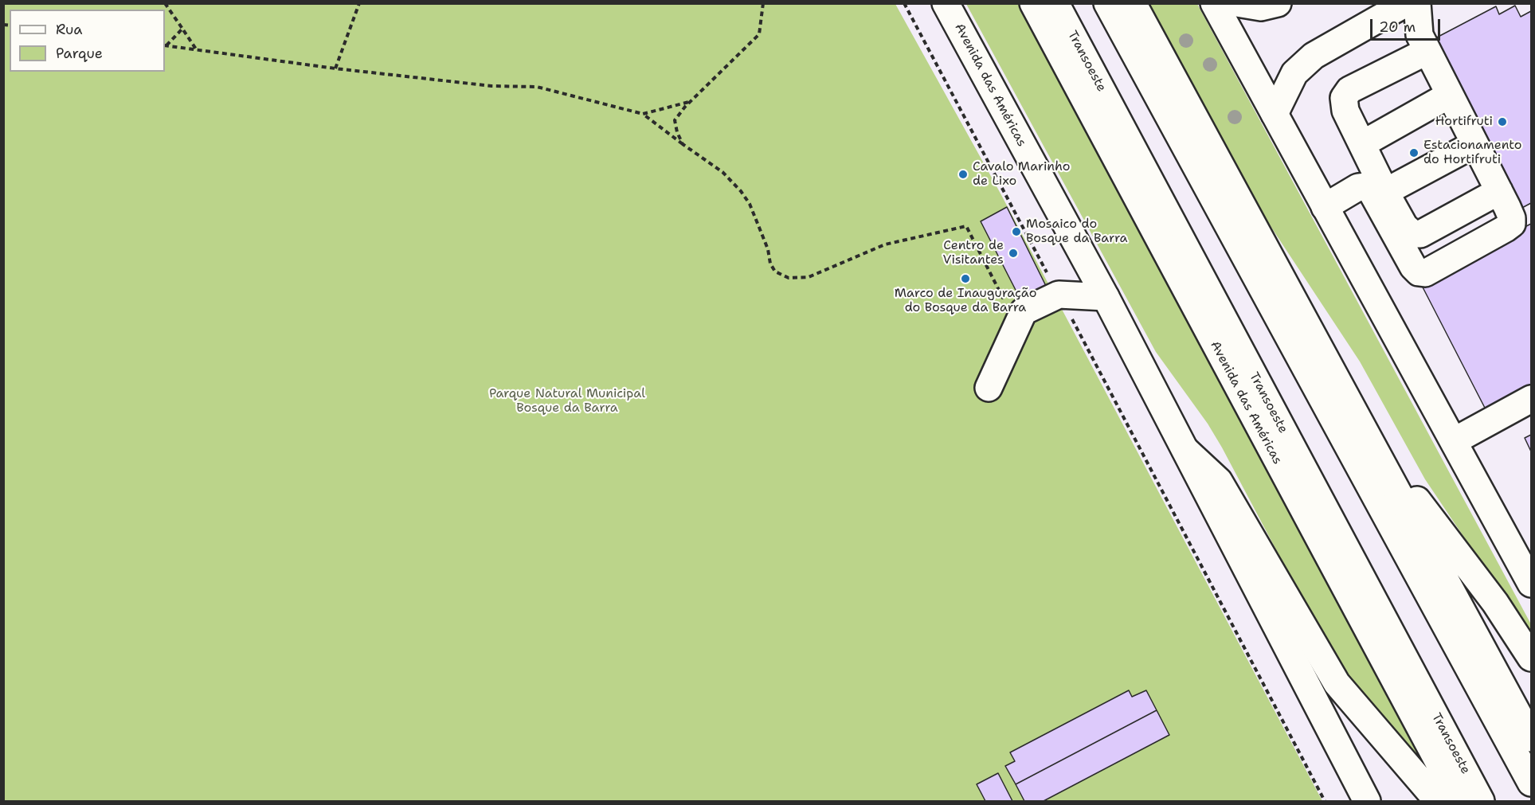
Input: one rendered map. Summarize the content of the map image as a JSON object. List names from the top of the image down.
{
  "streets": {
    "main road": ["Transoeste", "Avenida das Américas"]
  },
  "parks": ["Parque Natural Municipal Bosque da Barra"],
  "places": [
    "Hortifruti",
    "Estacionamento do Hortifruti",
    "Cavalo Marinho de Lixo",
    "Mosaico do Bosque da Barra",
    "Centro de Visitantes",
    "Marco de Inauguração do Bosque da Barra"
  ],
  "legend": ["Rua", "Parque"],
  "scale_bar": "20 m"
}
